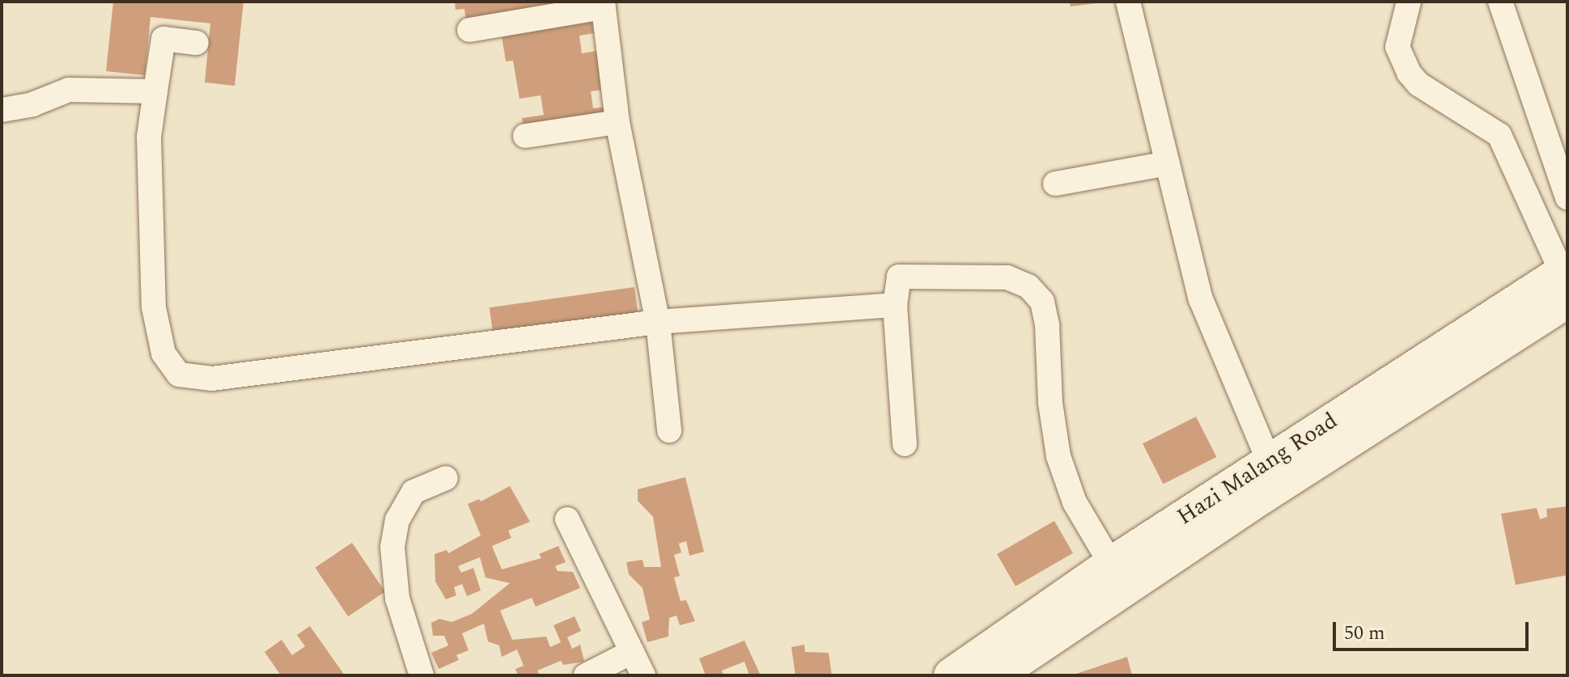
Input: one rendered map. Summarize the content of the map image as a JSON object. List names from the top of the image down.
{
  "streets": {
    "main road": ["Hazi Malang Road"]
  },
  "scale_bar": "50 m"
}
